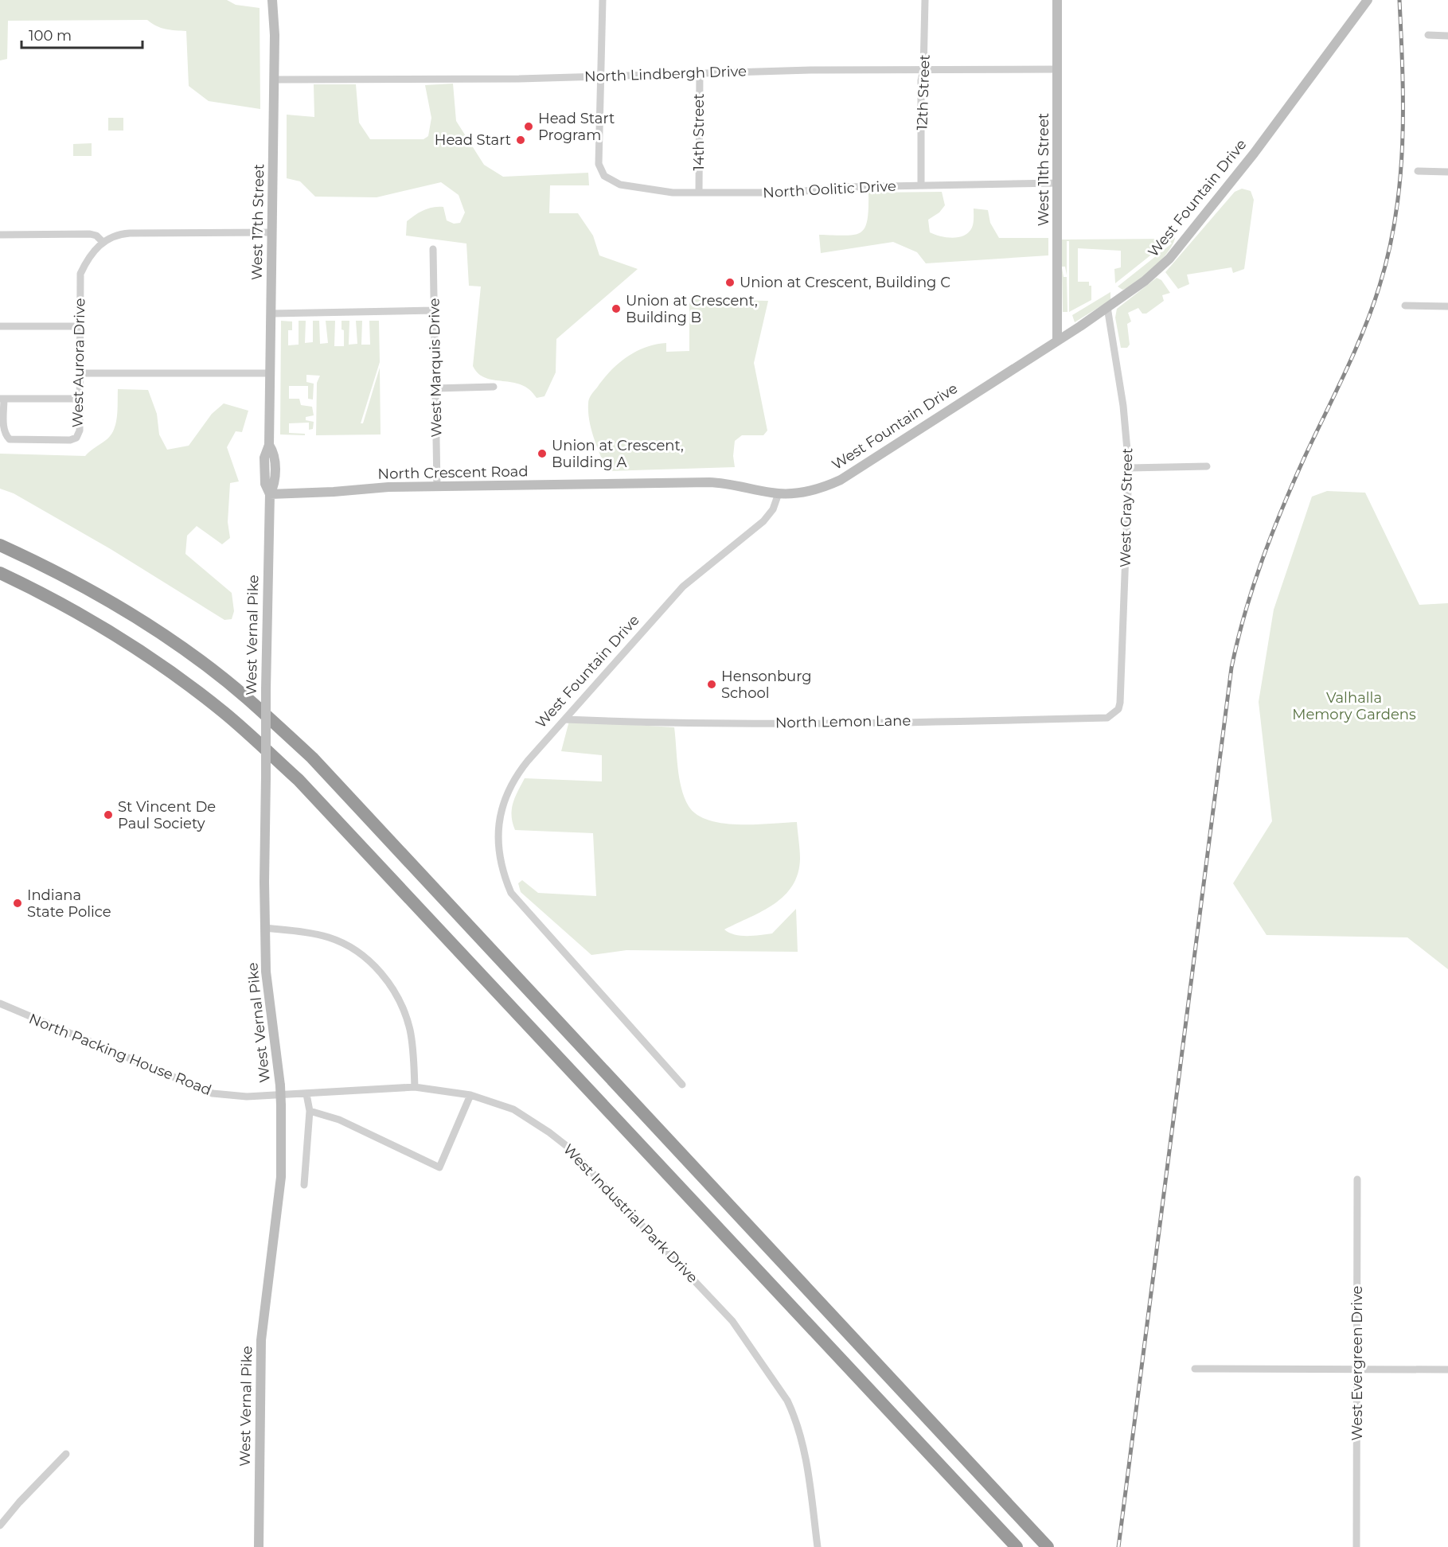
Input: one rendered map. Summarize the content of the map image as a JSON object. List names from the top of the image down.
{
  "streets": {
    "street": [
      "North Lindbergh Drive",
      "12th Street",
      "14th Street",
      "West 11th Street",
      "North Oolitic Drive",
      "West Fountain Drive",
      "West 17th Street",
      "West Aurora Drive",
      "West Marquis Drive",
      "North Crescent Road",
      "West Gray Street",
      "West Vernal Pike",
      "North Lemon Lane",
      "North Packing House Road",
      "West Industrial Park Drive",
      "West Evergreen Drive"
    ]
  },
  "crossings": [
    ["North Lindbergh Drive", "12th Street"],
    ["North Lindbergh Drive", "14th Street"],
    ["North Lindbergh Drive", "West 11th Street"],
    ["North Lindbergh Drive", "North Oolitic Drive"],
    ["North Lindbergh Drive", "West 17th Street"],
    ["12th Street", "North Oolitic Drive"],
    ["14th Street", "North Oolitic Drive"],
    ["West 11th Street", "North Oolitic Drive"],
    ["West 11th Street", "West Fountain Drive"],
    ["West Fountain Drive", "North Crescent Road"],
    ["West Fountain Drive", "West Gray Street"],
    ["West Fountain Drive", "North Lemon Lane"],
    ["West 17th Street", "North Crescent Road"],
    ["West 17th Street", "West Vernal Pike"],
    ["West Marquis Drive", "North Crescent Road"],
    ["North Crescent Road", "West Vernal Pike"],
    ["West Gray Street", "North Lemon Lane"],
    ["North Packing House Road", "West Industrial Park Drive"]
  ],
  "parks": ["Valhalla Memory Gardens"],
  "places": [
    "Head Start Program",
    "Head Start",
    "Union at Crescent, Building C",
    "Union at Crescent, Building B",
    "Union at Crescent, Building A",
    "Hensonburg School",
    "St Vincent De Paul Society",
    "Indiana State Police"
  ],
  "scale_bar": "100 m"
}
